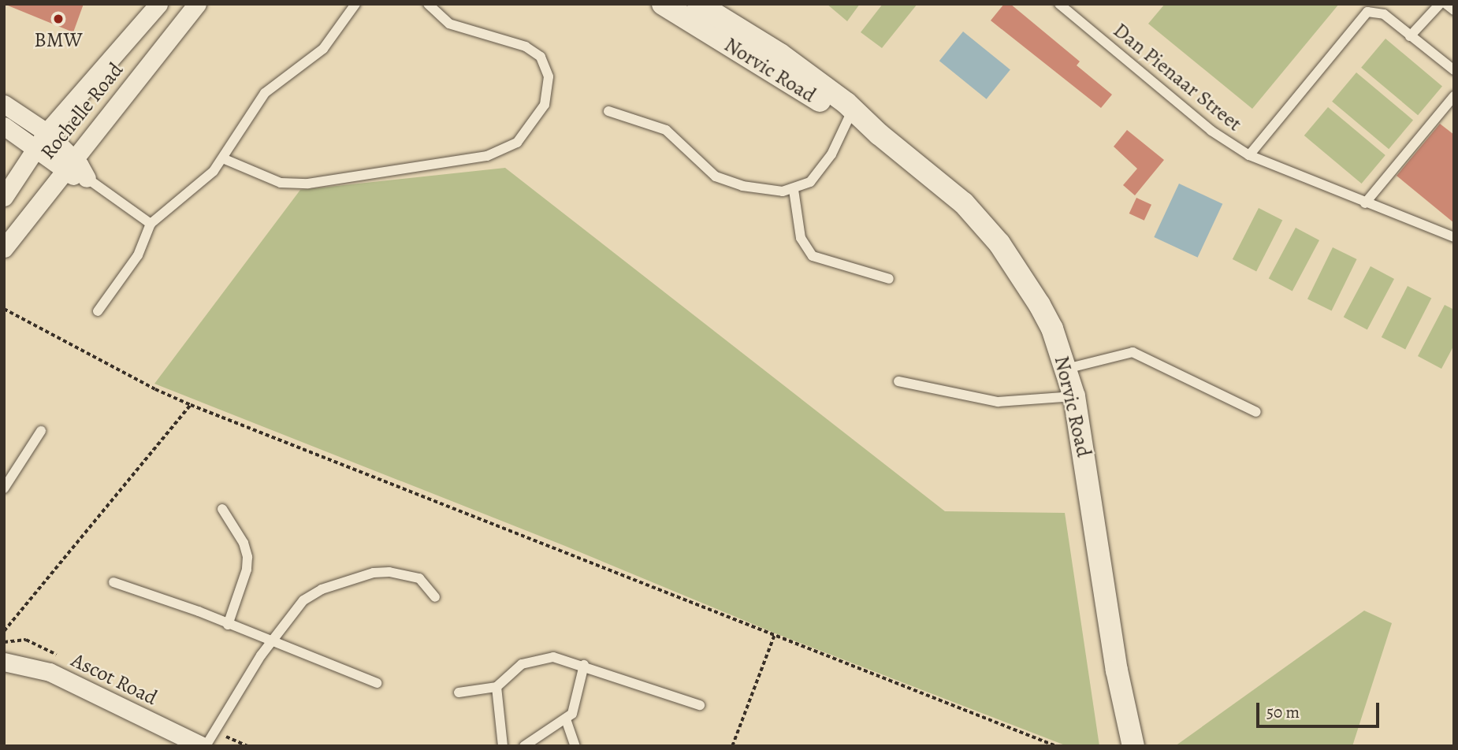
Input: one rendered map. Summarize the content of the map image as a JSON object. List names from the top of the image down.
{
  "streets": {
    "street": ["Norvic Road", "Rochelle Road", "Ascot Road"],
    "lane": ["Dan Pienaar Street"]
  },
  "places": ["BMW"],
  "scale_bar": "50 m"
}
